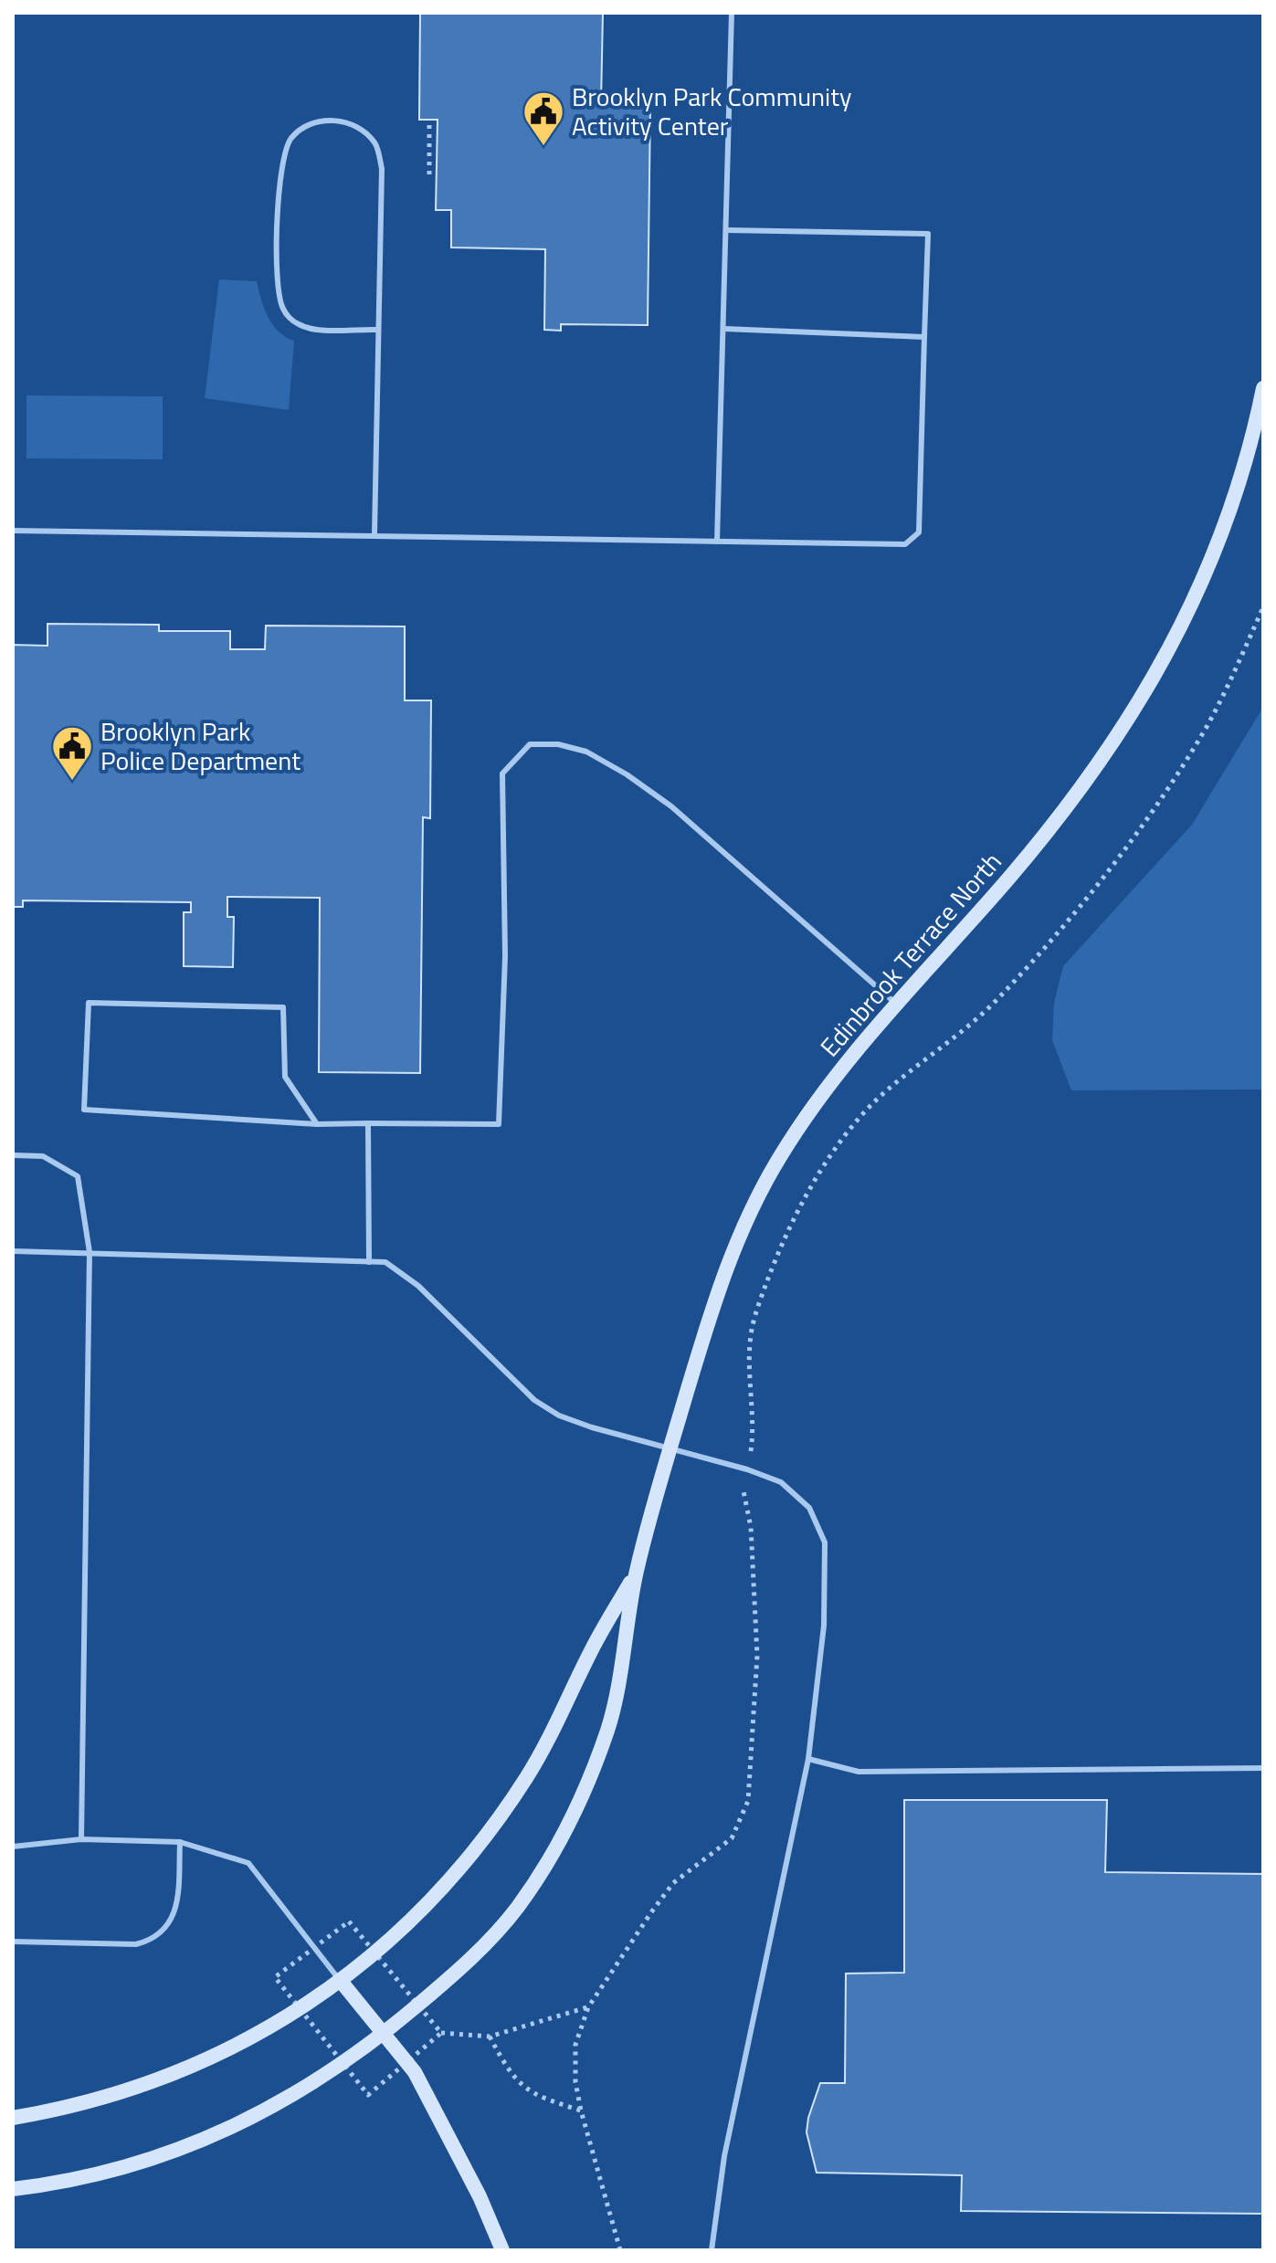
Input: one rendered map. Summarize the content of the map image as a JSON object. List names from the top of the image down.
{
  "streets": {
    "street": ["Edinbrook Terrace North"]
  },
  "places": {
    "public building": ["Brooklyn Park Community Activity Center", "Brooklyn Park Police Department"]
  }
}
